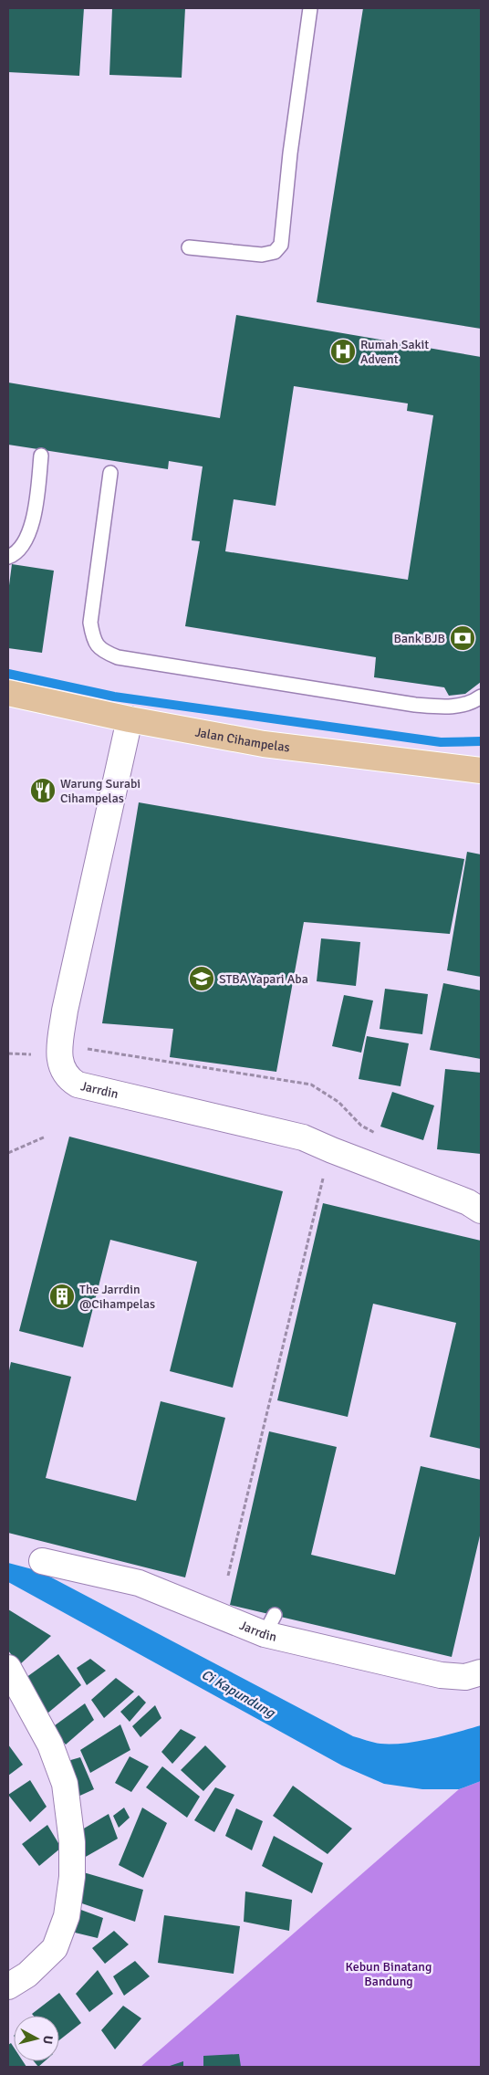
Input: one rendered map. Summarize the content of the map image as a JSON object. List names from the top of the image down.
{
  "streets": {
    "main road": ["Jalan Cihampelas"],
    "street": ["Jarrdin"]
  },
  "crossings": [
    ["Jalan Cihampelas", "Jarrdin"]
  ],
  "water": ["Ci Kapundung"],
  "parks": ["Kebun Binatang Bandung"],
  "places": {
    "hospital": ["Rumah Sakit Advent"],
    "bank": ["Bank BJB"],
    "restaurant": ["Warung Surabi Cihampelas"],
    "school or university": ["STBA Yapari Aba"],
    "building": ["The Jarrdin @Cihampelas"]
  },
  "north": "right"
}
